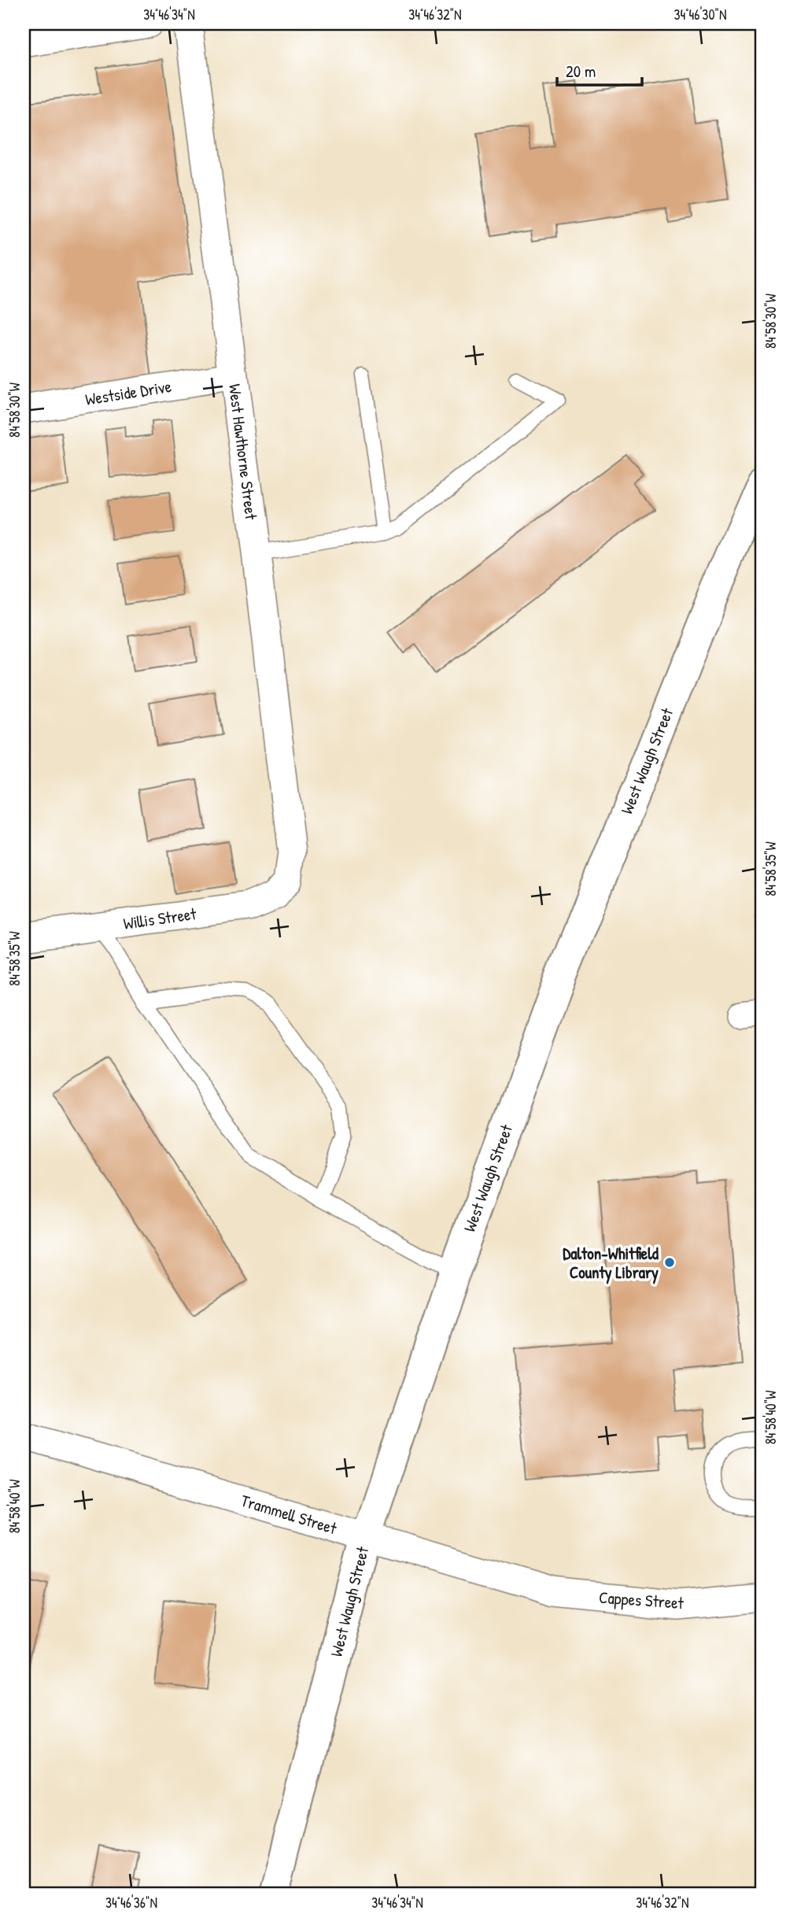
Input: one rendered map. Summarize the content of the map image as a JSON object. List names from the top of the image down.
{
  "streets": {
    "street": [
      "Westside Drive",
      "West Hawthorne Street",
      "West Waugh Street",
      "Willis Street",
      "Trammell Street",
      "Cappes Street"
    ]
  },
  "crossings": [
    ["Westside Drive", "West Hawthorne Street"],
    ["West Hawthorne Street", "Willis Street"],
    ["West Waugh Street", "Trammell Street"],
    ["Trammell Street", "Cappes Street"]
  ],
  "places": ["Dalton-Whitfield County Library"],
  "scale_bar": "20 m",
  "coordinates": [
    "34°46'34\"N",
    "34°46'32\"N",
    "34°46'30\"N",
    "84°58'30\"W",
    "84°58'35\"W",
    "84°58'40\"W",
    "34°46'36\"N"
  ]
}
